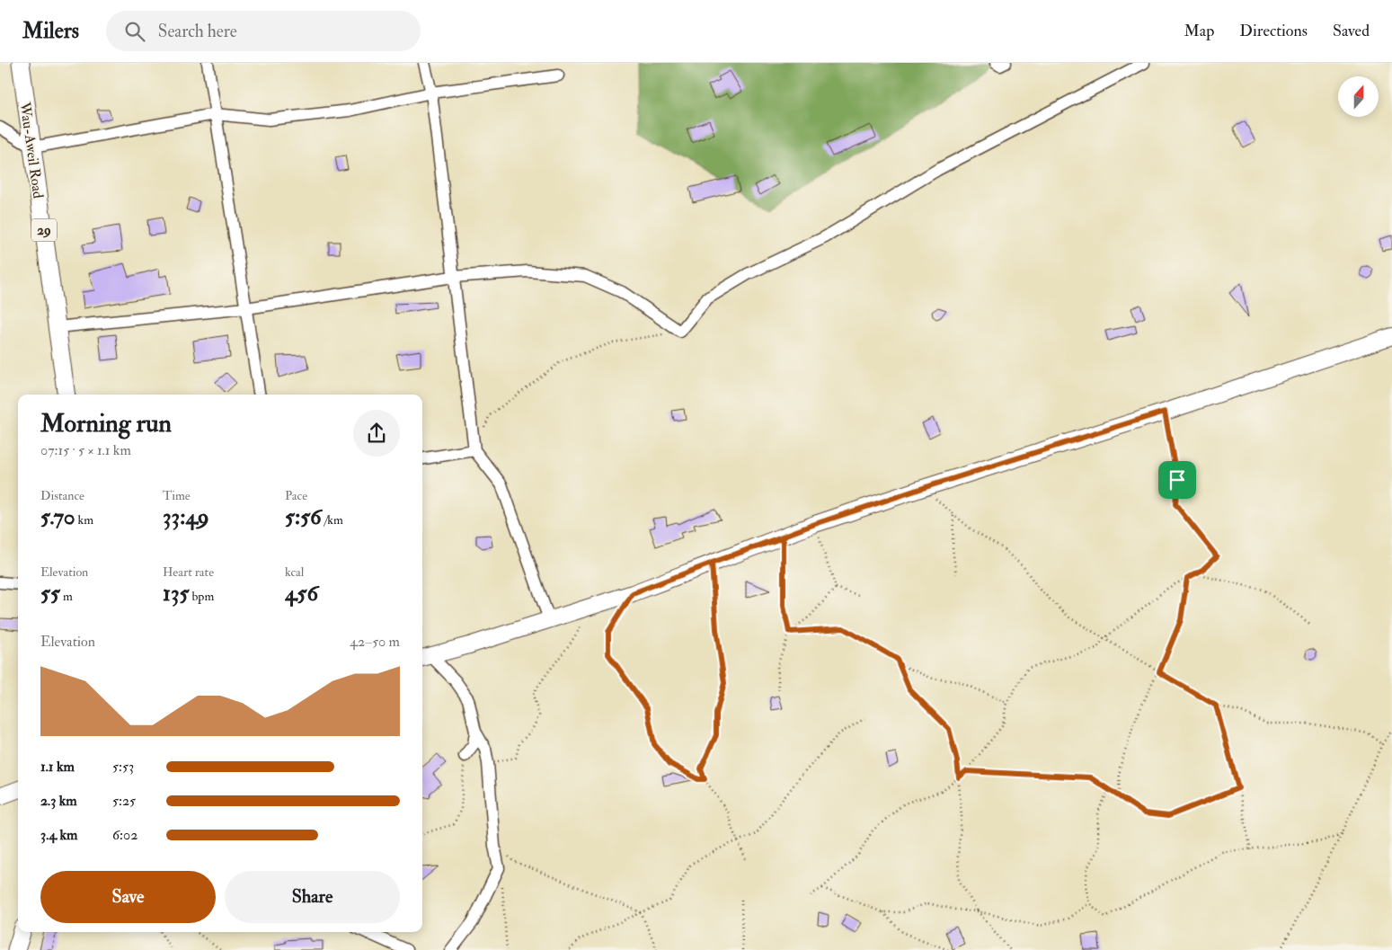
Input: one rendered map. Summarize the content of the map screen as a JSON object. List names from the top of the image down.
{
  "streets": {
    "main road": ["Wau-Aweil Road", "29"]
  },
  "north": "top",
  "page": {
    "header": "Milers",
    "search": "Search here",
    "nav": ["Map", "Directions", "Saved"],
    "heading": ["Morning run", "07:15 · 5 × 1.1 km"],
    "stats": [
      ["Distance", "5.70 km"],
      ["Time", "33:49"],
      ["Pace", "5:56 /km"],
      ["Elevation", "55 m"],
      ["Heart rate", "135 bpm"],
      ["kcal", "456"]
    ],
    "chart": ["Elevation", "42–50 m"],
    "list": [
      {
        "name": "1.1 km",
        "note": "5:53"
      },
      {
        "name": "2.3 km",
        "note": "5:25"
      },
      {
        "name": "3.4 km",
        "note": "6:02"
      }
    ],
    "buttons": ["Save", "Share"]
  }
}
